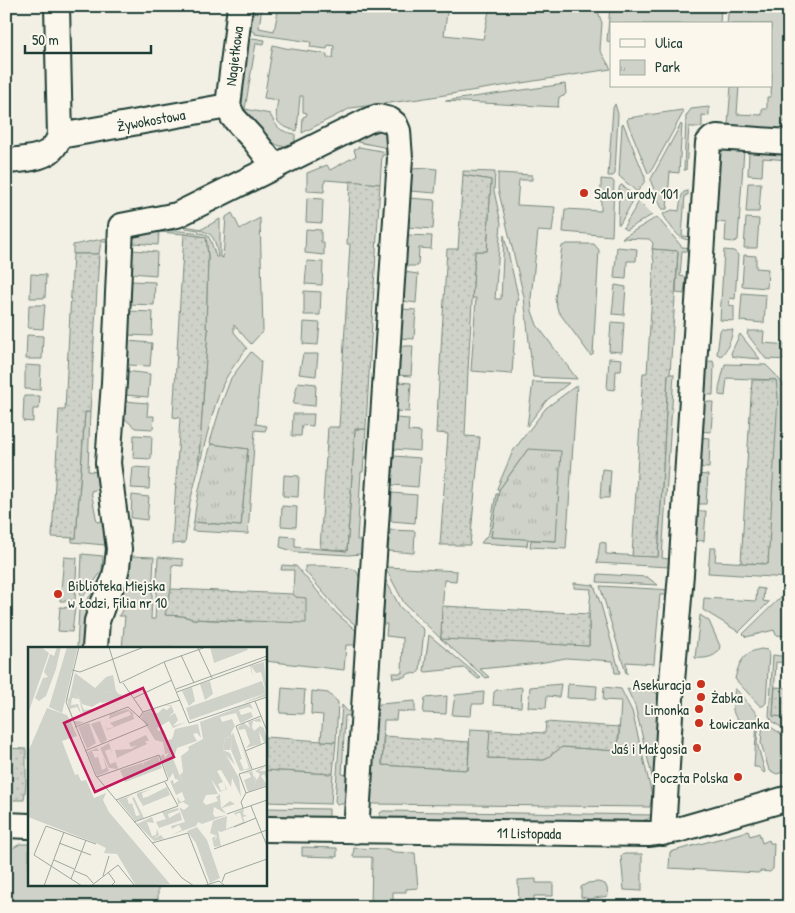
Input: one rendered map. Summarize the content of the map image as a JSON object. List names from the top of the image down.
{
  "streets": {
    "street": ["Nagietkowa", "Żywokostowa", "11 Listopada"]
  },
  "crossings": [
    ["Nagietkowa", "Żywokostowa"]
  ],
  "places": [
    "Salon urody 101",
    "Biblioteka Miejska w Łodzi, Filia nr 10",
    "Asekuracja",
    "Żabka",
    "Limonka",
    "Łowiczanka",
    "Jaś i Małgosia",
    "Poczta Polska"
  ],
  "legend": ["Ulica", "Park"],
  "scale_bar": "50 m"
}
